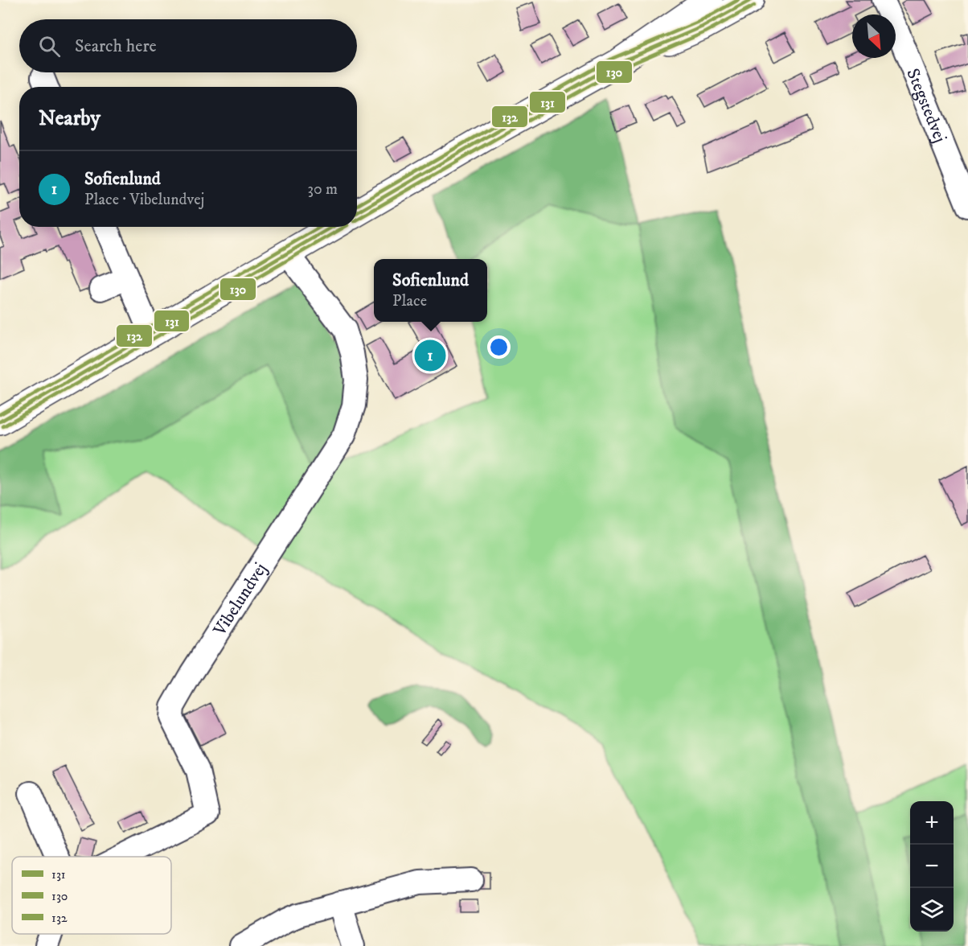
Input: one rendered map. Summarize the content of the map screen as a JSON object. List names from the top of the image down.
{
  "streets": {
    "street": ["Stegstedvej", "Vibelundvej"]
  },
  "lines": ["transit line 131", "transit line 132", "transit line 130"],
  "legend": ["131", "130", "132"],
  "north": "bottom right",
  "page": {
    "search": "Search here",
    "heading": "Nearby",
    "list": [
      {
        "mark": "1",
        "name": "Sofienlund",
        "note": "Place · Vibelundvej",
        "value": "30 m"
      }
    ],
    "popup": ["Sofienlund", "Place"],
    "pins": "1",
    "map_buttons": ["+", "−"]
  }
}
